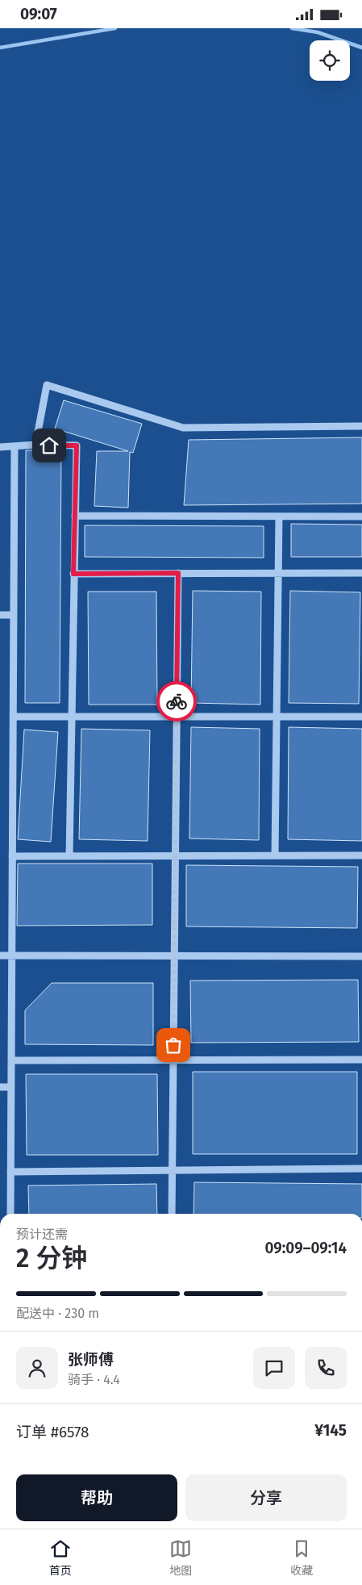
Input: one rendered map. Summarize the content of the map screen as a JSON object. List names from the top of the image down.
{
  "page": {
    "status": "09:07",
    "heading": ["2 分钟", "预计还需", "09:09–09:14"],
    "panel": [
      "张师傅",
      "骑手 · 4.4",
      "订单 #6578",
      "¥145"
    ],
    "bar": "配送中 · 230 m",
    "buttons": ["帮助", "分享"],
    "tabs": ["首页", "地图", "收藏"]
  }
}
